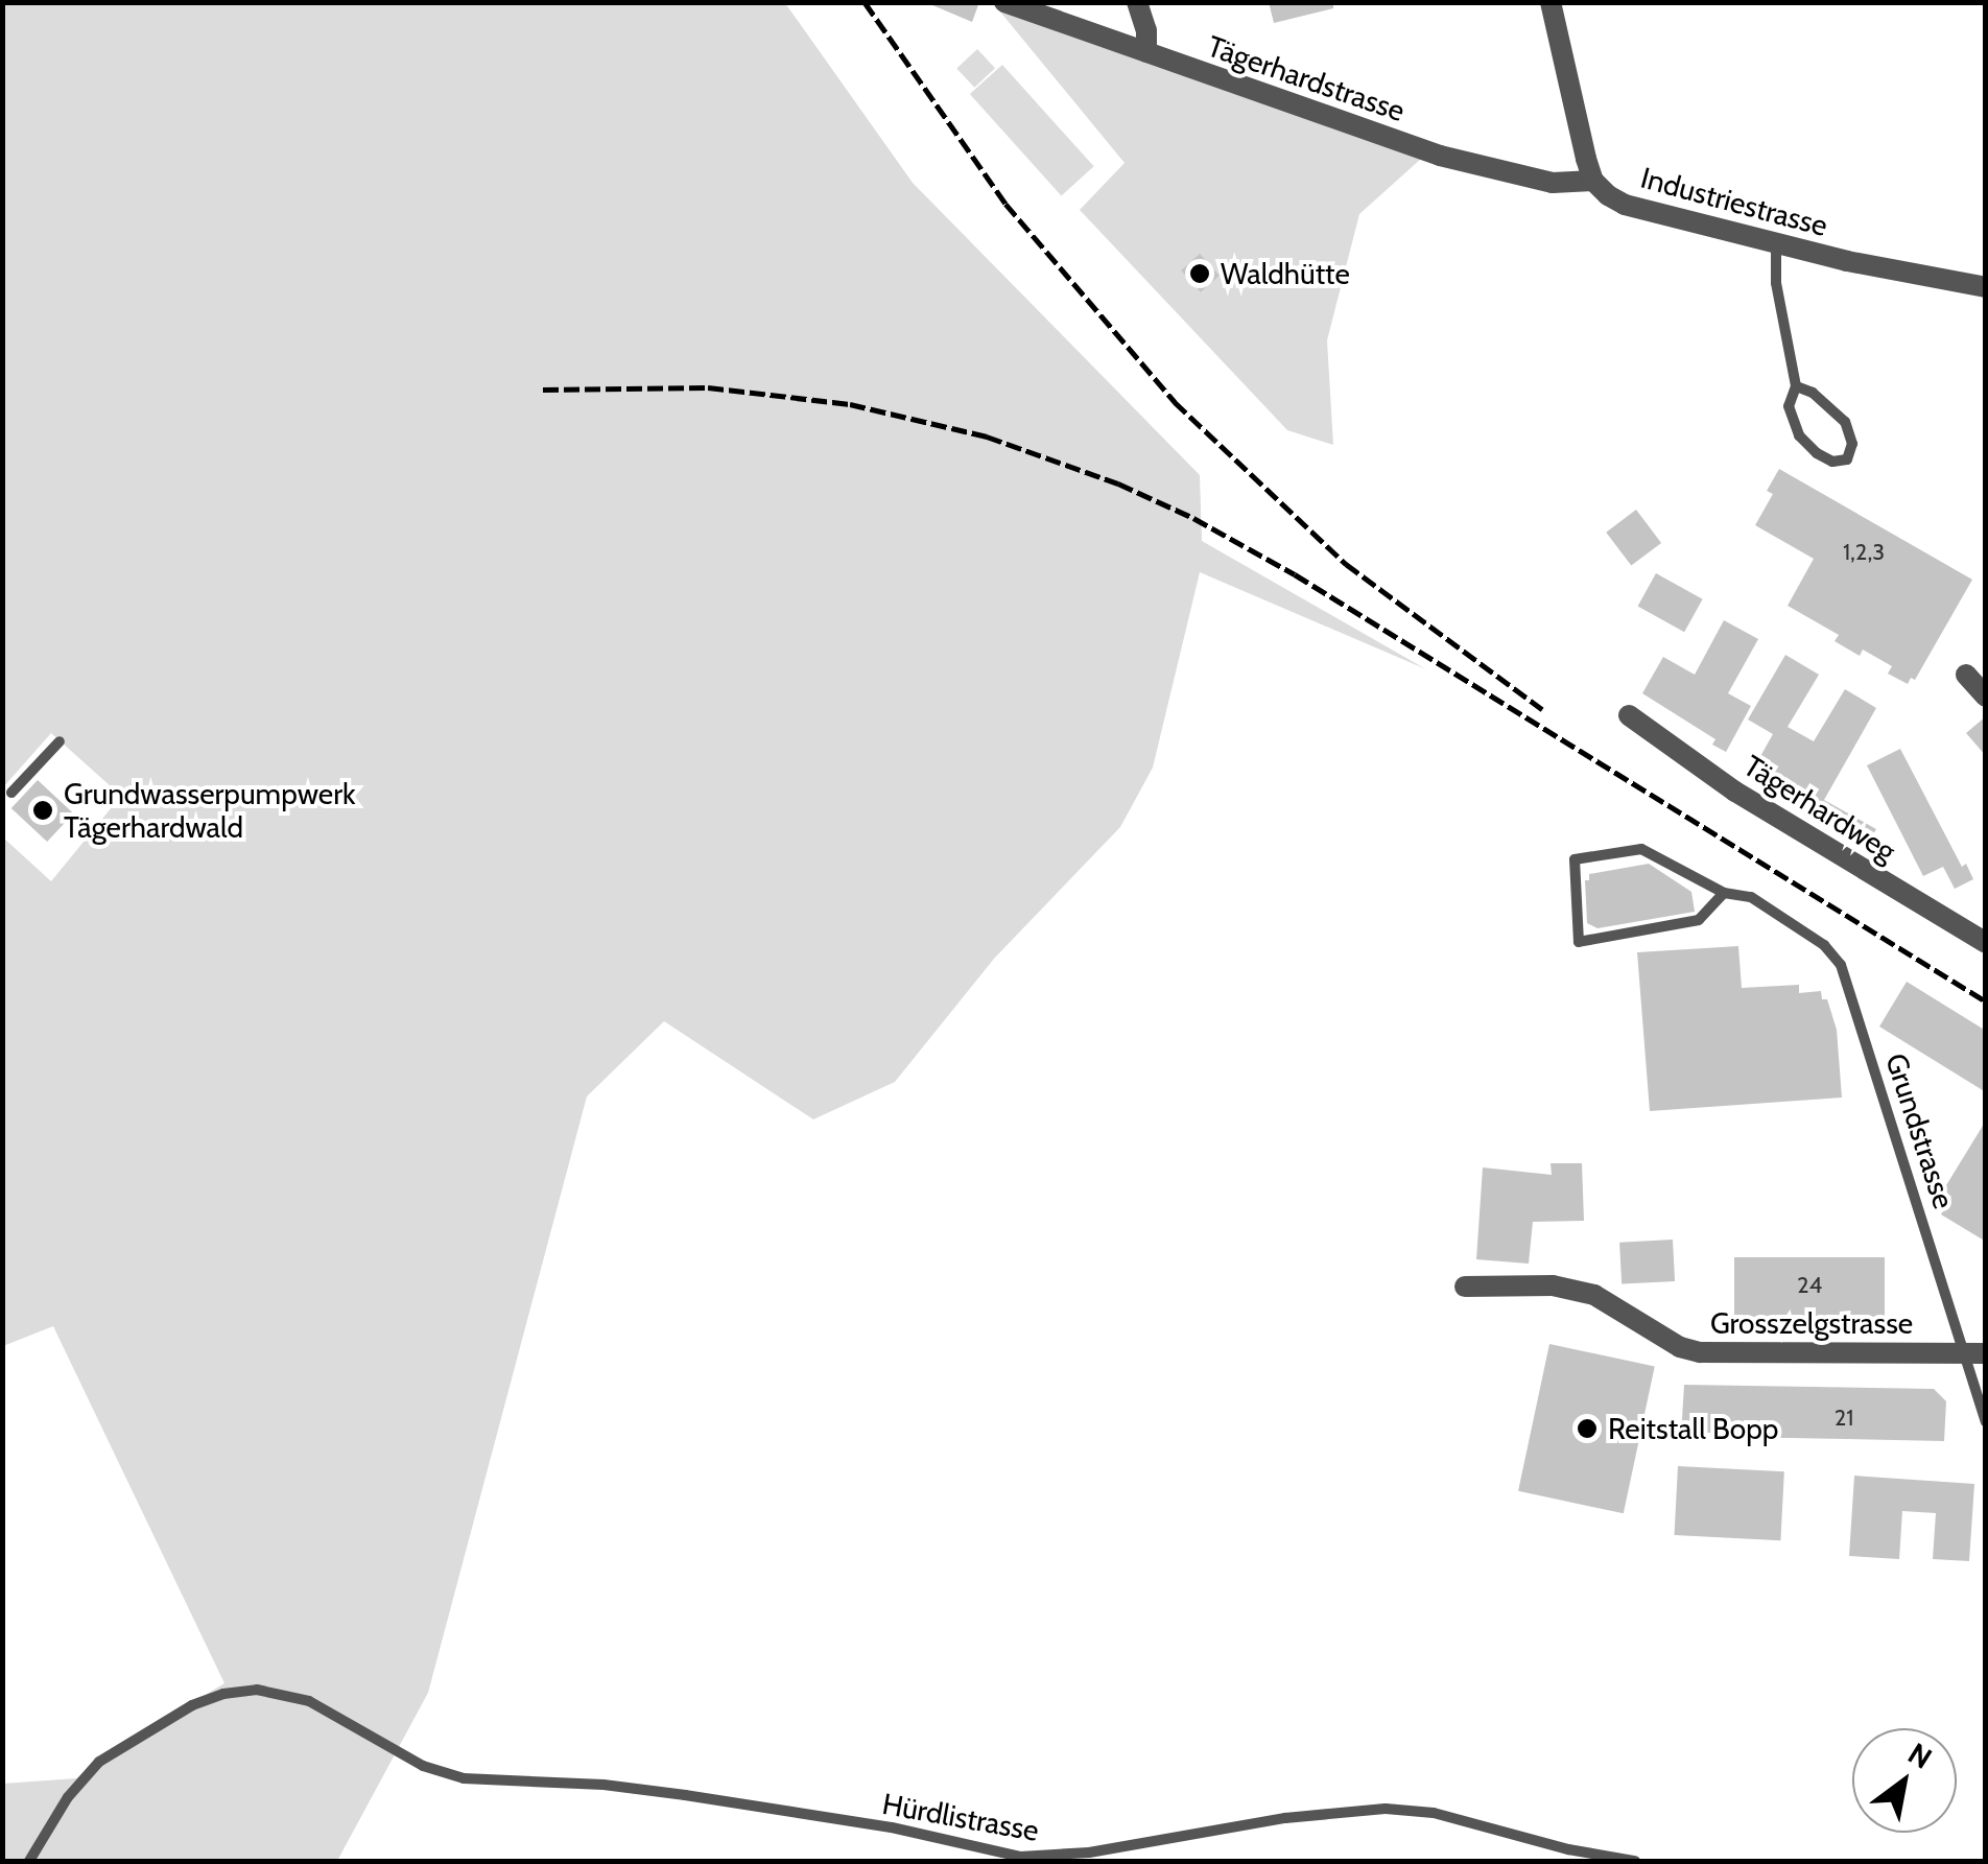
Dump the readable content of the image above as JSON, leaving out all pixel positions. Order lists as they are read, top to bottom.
{
  "streets": {
    "street": [
      "Tägerhardstrasse",
      "Industriestrasse",
      "Tägerhardweg",
      "Grosszelgstrasse"
    ],
    "lane": ["Grundstrasse", "Hürdlistrasse"]
  },
  "crossings": [
    ["Tägerhardstrasse", "Industriestrasse"],
    ["Grundstrasse", "Grosszelgstrasse"]
  ],
  "places": ["Waldhütte", "Grundwasserpumpwerk Tägerhardwald", "Reitstall Bopp"],
  "house_numbers": ["1,2,3", "24", "21"],
  "north": "top right"
}
